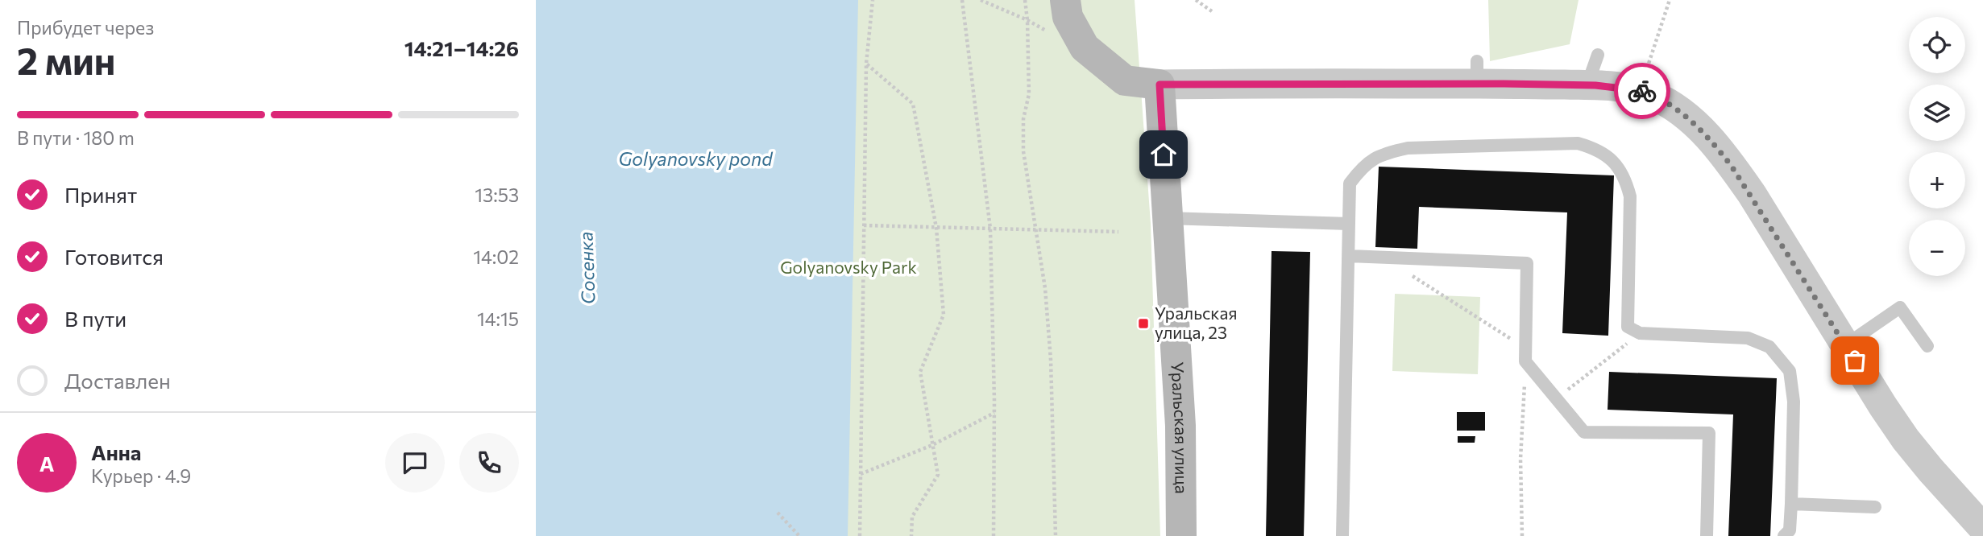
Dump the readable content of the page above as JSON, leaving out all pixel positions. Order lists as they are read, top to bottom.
{
  "streets": {
    "main road": ["Уральская улица"]
  },
  "water": ["Golyanovsky pond", "Сосенка"],
  "parks": ["Golyanovsky Park"],
  "places": {
    "transit": ["Уральская улица, 23"]
  },
  "page": {
    "heading": ["2 мин", "Прибудет через", "14:21–14:26"],
    "panel": ["Анна", "Курьер · 4.9"],
    "map_buttons": ["+", "−"],
    "bar": "В пути · 180 m",
    "list": [
      ["Принят", "13:53"],
      ["Готовится", "14:02"],
      ["В пути", "14:15"],
      "Доставлен"
    ],
    "round": "А"
  }
}
